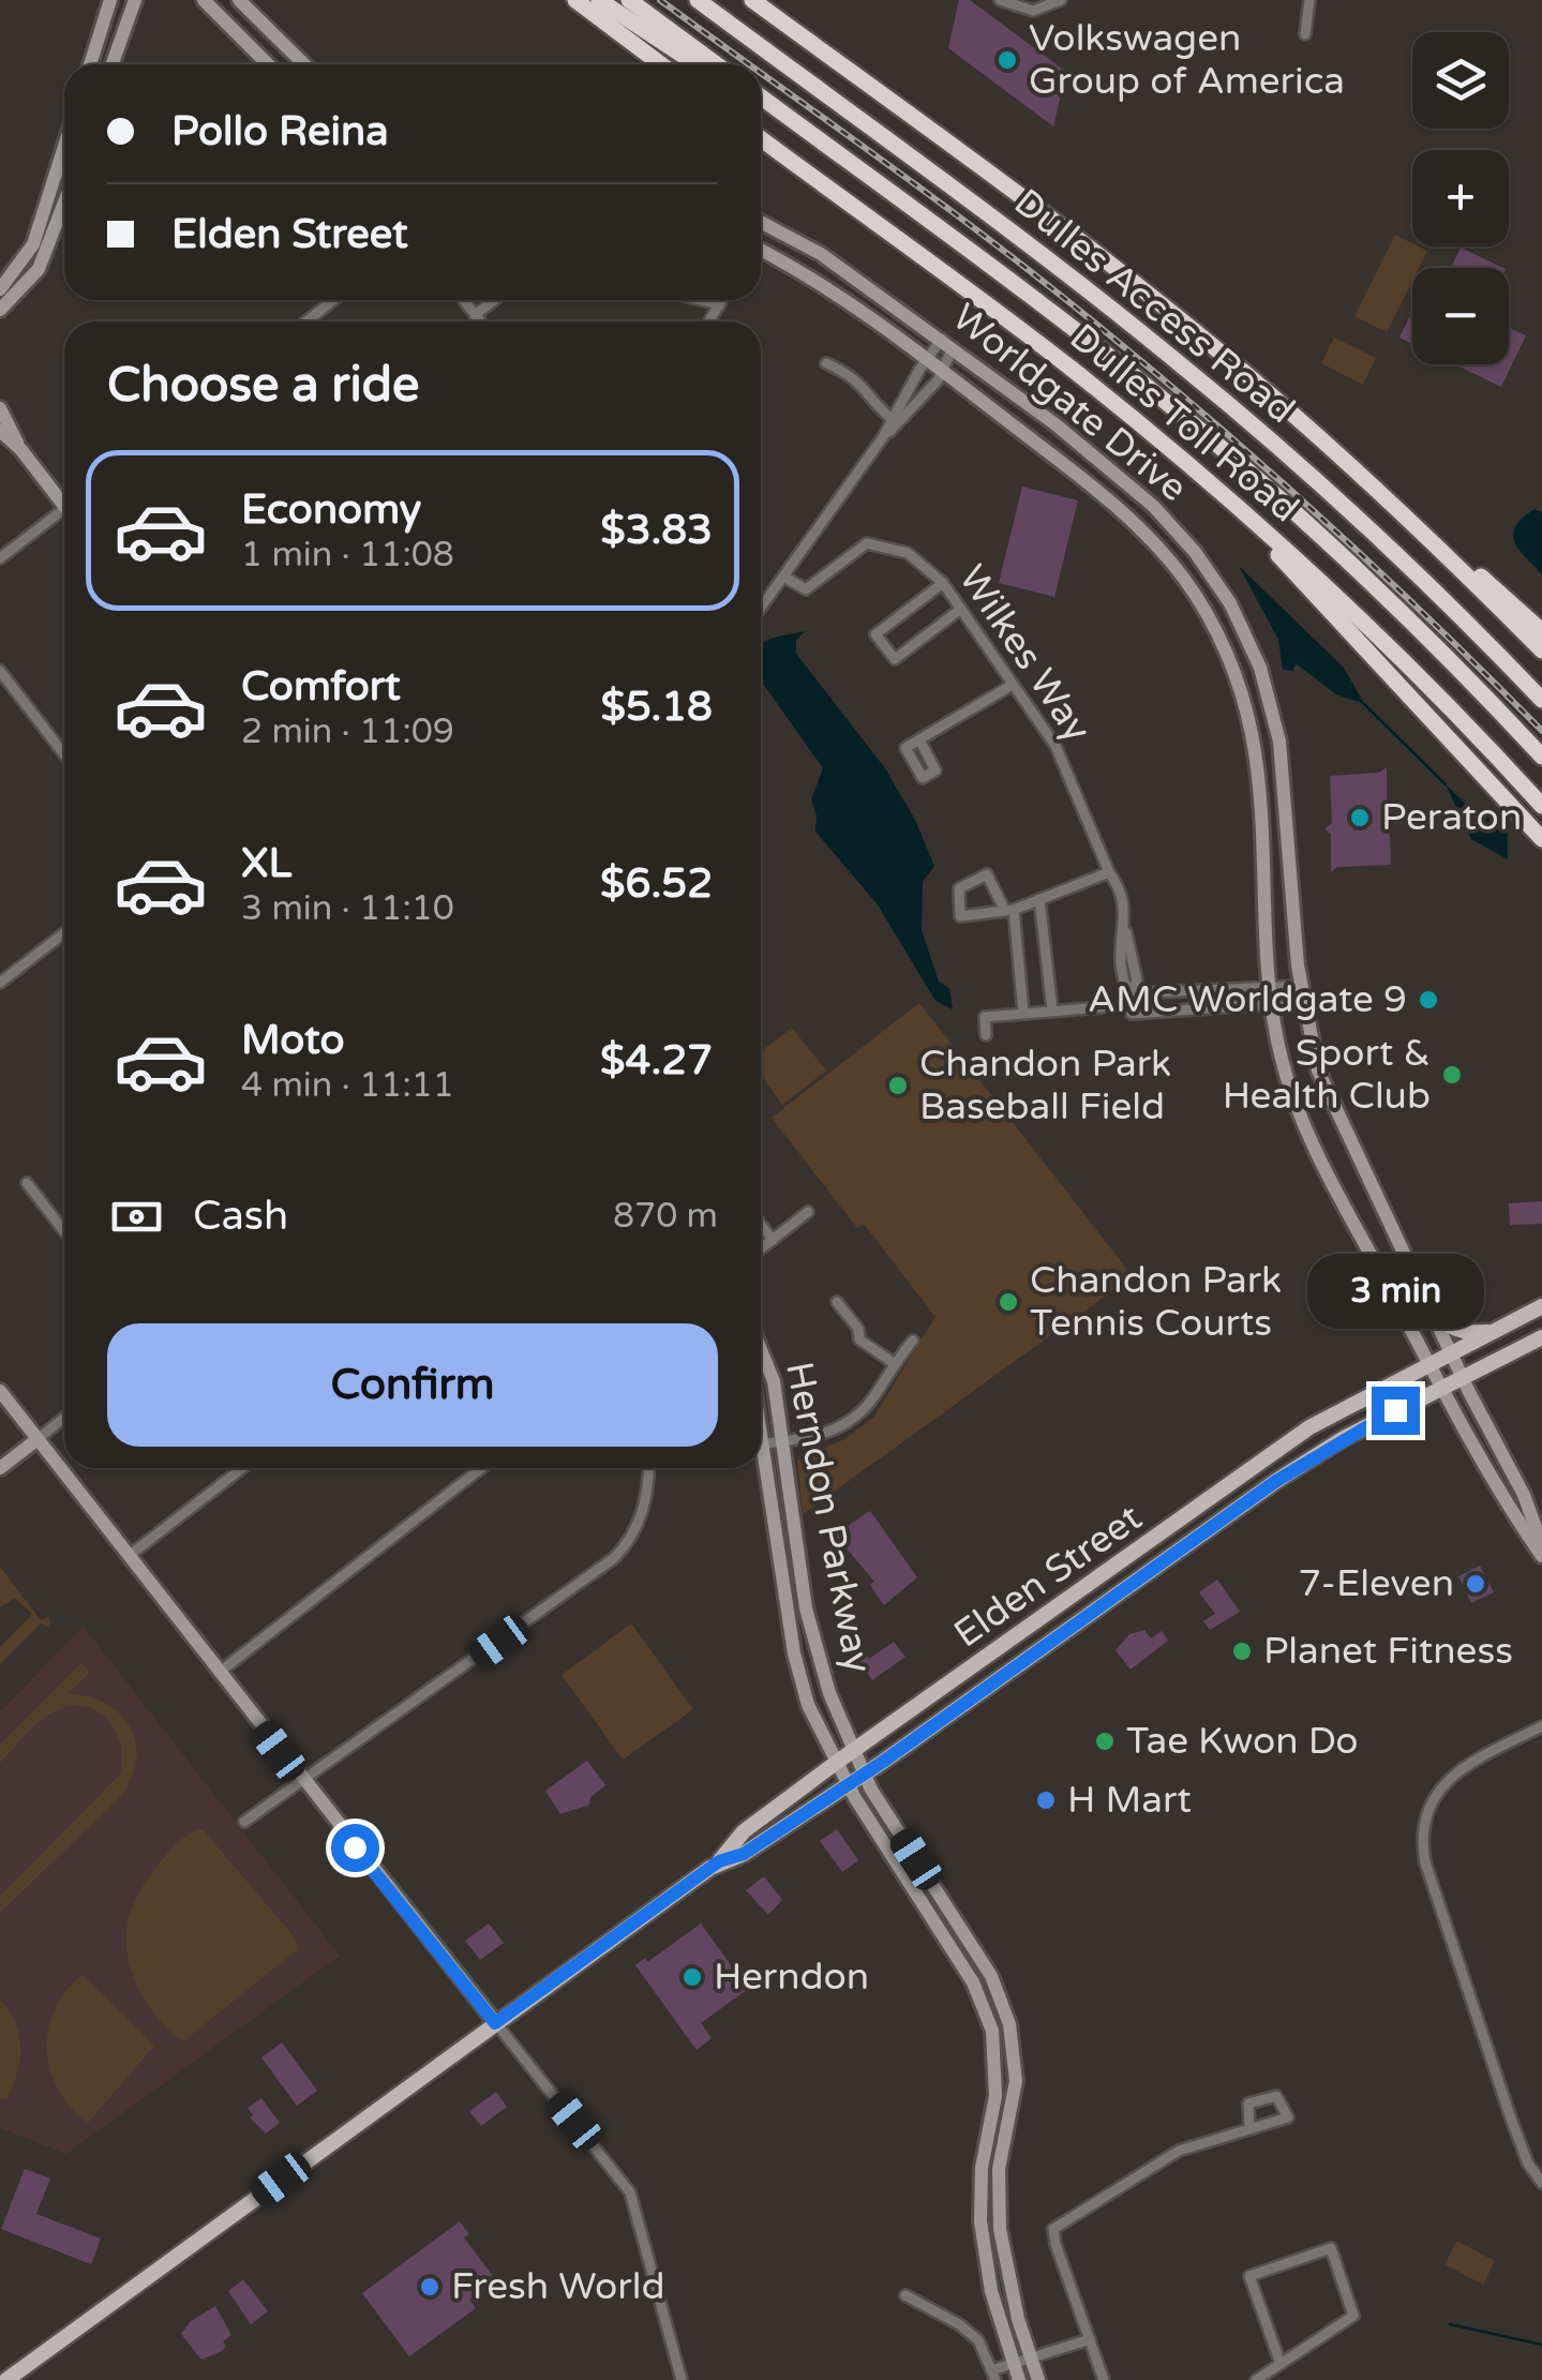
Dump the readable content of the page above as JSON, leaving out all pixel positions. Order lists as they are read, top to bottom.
{
  "streets": {
    "highway": ["Dulles Access Road", "Dulles Toll Road"],
    "main road": ["Elden Street"],
    "street": ["Worldgate Drive", "Wilkes Way", "Herndon Parkway"]
  },
  "crossings": [
    ["Worldgate Drive", "Wilkes Way"],
    ["Worldgate Drive", "Elden Street"],
    ["Herndon Parkway", "Elden Street"]
  ],
  "places": [
    "Volkswagen Group of America",
    "Peraton",
    "AMC Worldgate 9",
    "Sport & Health Club",
    "Chandon Park Baseball Field",
    "Chandon Park Tennis Courts",
    "7-Eleven",
    "Planet Fitness",
    "Tae Kwon Do",
    "H Mart",
    "Herndon",
    "Fresh World"
  ],
  "page": {
    "map_buttons": ["+", "−"],
    "banner": ["Pollo Reina", "Elden Street"],
    "heading": "Choose a ride",
    "list": [
      {
        "name": "Economy",
        "note": "1 min · 11:08",
        "value": "$3.83"
      },
      {
        "name": "Comfort",
        "note": "2 min · 11:09",
        "value": "$5.18"
      },
      {
        "name": "XL",
        "note": "3 min · 11:10",
        "value": "$6.52"
      },
      {
        "name": "Moto",
        "note": "4 min · 11:11",
        "value": "$4.27"
      }
    ],
    "pay": ["Cash", "870 m"],
    "bubble": "3 min",
    "buttons": "Confirm"
  }
}
